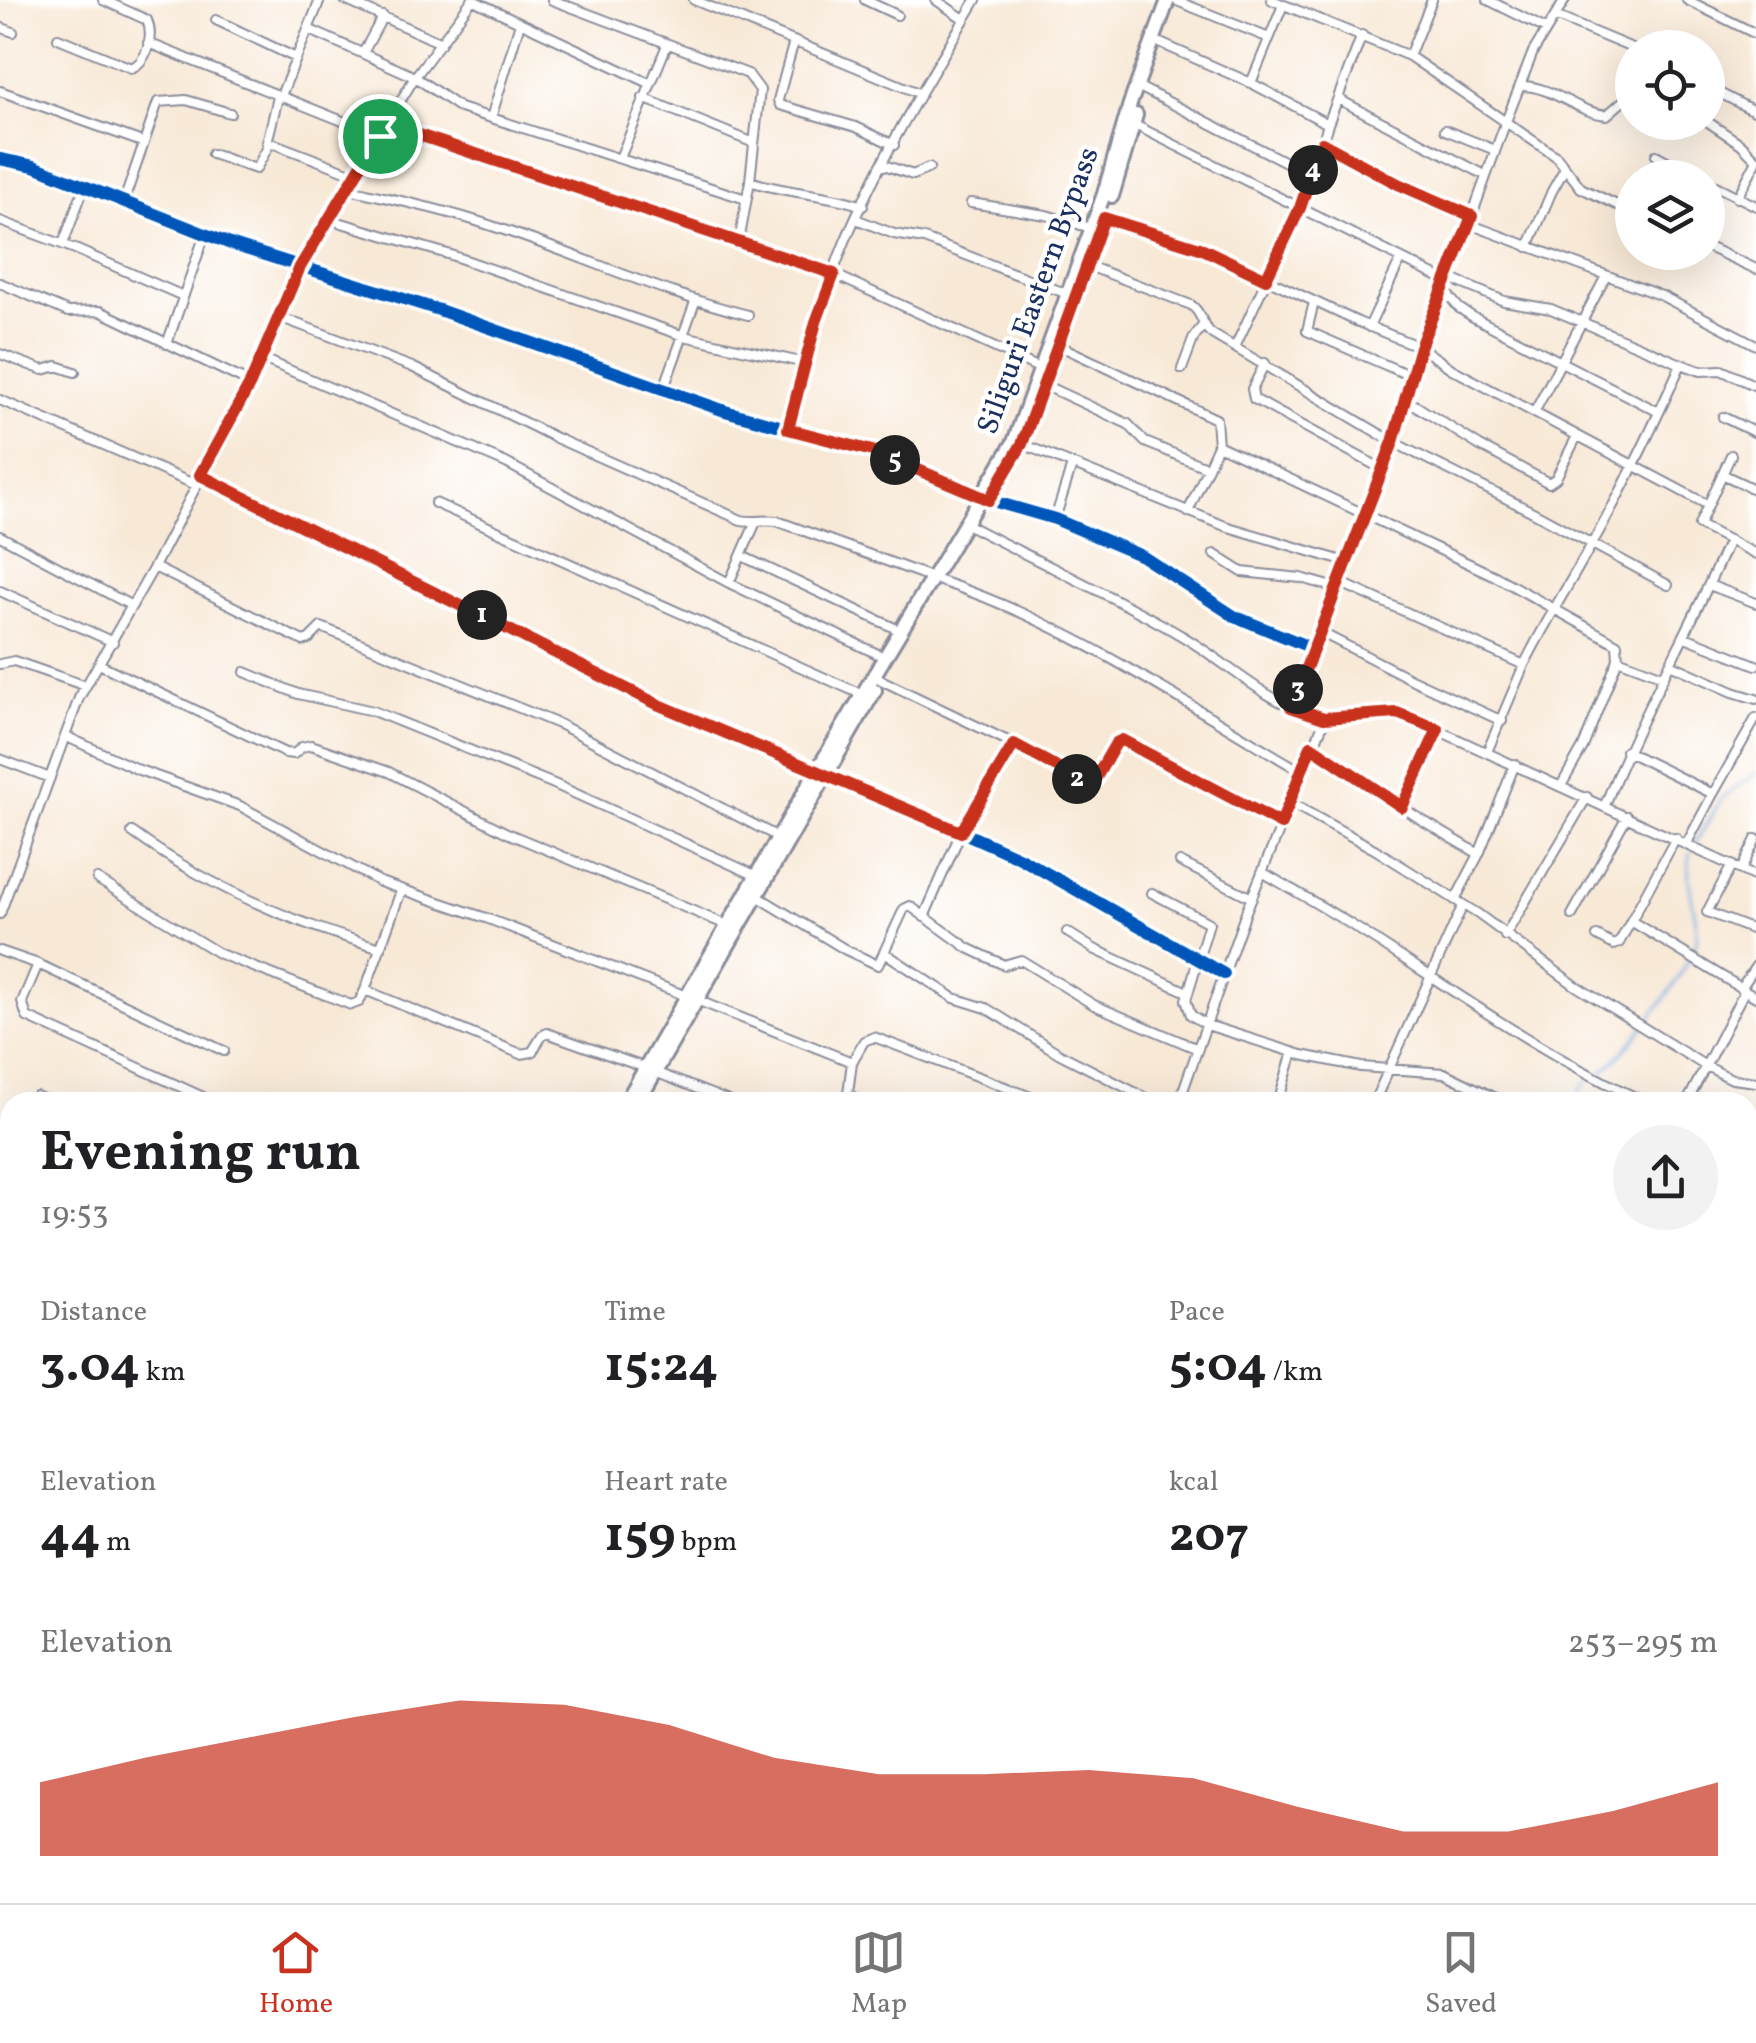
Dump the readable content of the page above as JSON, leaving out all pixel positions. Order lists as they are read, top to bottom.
{
  "streets": {
    "main road": ["Siliguri Eastern Bypass"]
  },
  "page": {
    "pins": [
      "4",
      "5",
      "1",
      "3",
      "2"
    ],
    "heading": ["Evening run", "19:53"],
    "stats": [
      ["Distance", "3.04 km"],
      ["Time", "15:24"],
      ["Pace", "5:04 /km"],
      ["Elevation", "44 m"],
      ["Heart rate", "159 bpm"],
      ["kcal", "207"]
    ],
    "chart": ["Elevation", "253–295 m"],
    "tabs": ["Home", "Map", "Saved"]
  }
}
